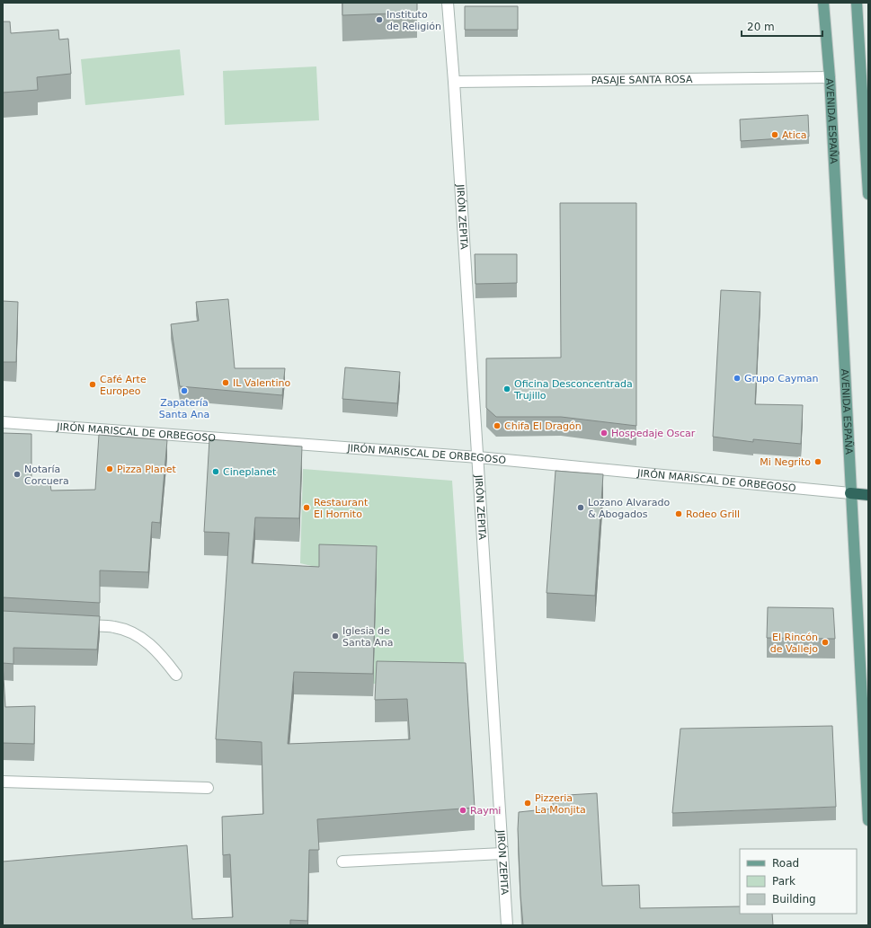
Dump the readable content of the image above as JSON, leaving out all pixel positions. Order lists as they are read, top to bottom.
{
  "streets": {
    "main road": ["AVENIDA ESPAÑA"],
    "street": ["PASAJE SANTA ROSA", "JIRÓN ZEPITA", "JIRÓN MARISCAL DE ORBEGOSO"]
  },
  "crossings": [
    ["PASAJE SANTA ROSA", "AVENIDA ESPAÑA"],
    ["PASAJE SANTA ROSA", "JIRÓN ZEPITA"],
    ["AVENIDA ESPAÑA", "JIRÓN MARISCAL DE ORBEGOSO"],
    ["JIRÓN ZEPITA", "JIRÓN MARISCAL DE ORBEGOSO"]
  ],
  "places": [
    "Instituto de Religión",
    "Atica",
    "Grupo Cayman",
    "IL Valentino",
    "Café Arte Europeo",
    "Oficina Desconcentrada Trujillo",
    "Zapatería Santa Ana",
    "Chifa El Dragón",
    "Hospedaje Oscar",
    "Mi Negrito",
    "Pizza Planet",
    "Cineplanet",
    "Notaría Corcuera",
    "Restaurant El Hornito",
    "Lozano Alvarado & Abogados",
    "Rodeo Grill",
    "Iglesia de Santa Ana",
    "El Rincón de Vallejo",
    "Pizzeria La Monjita",
    "Raymi"
  ],
  "legend": ["Road", "Park", "Building"],
  "scale_bar": "20 m"
}
